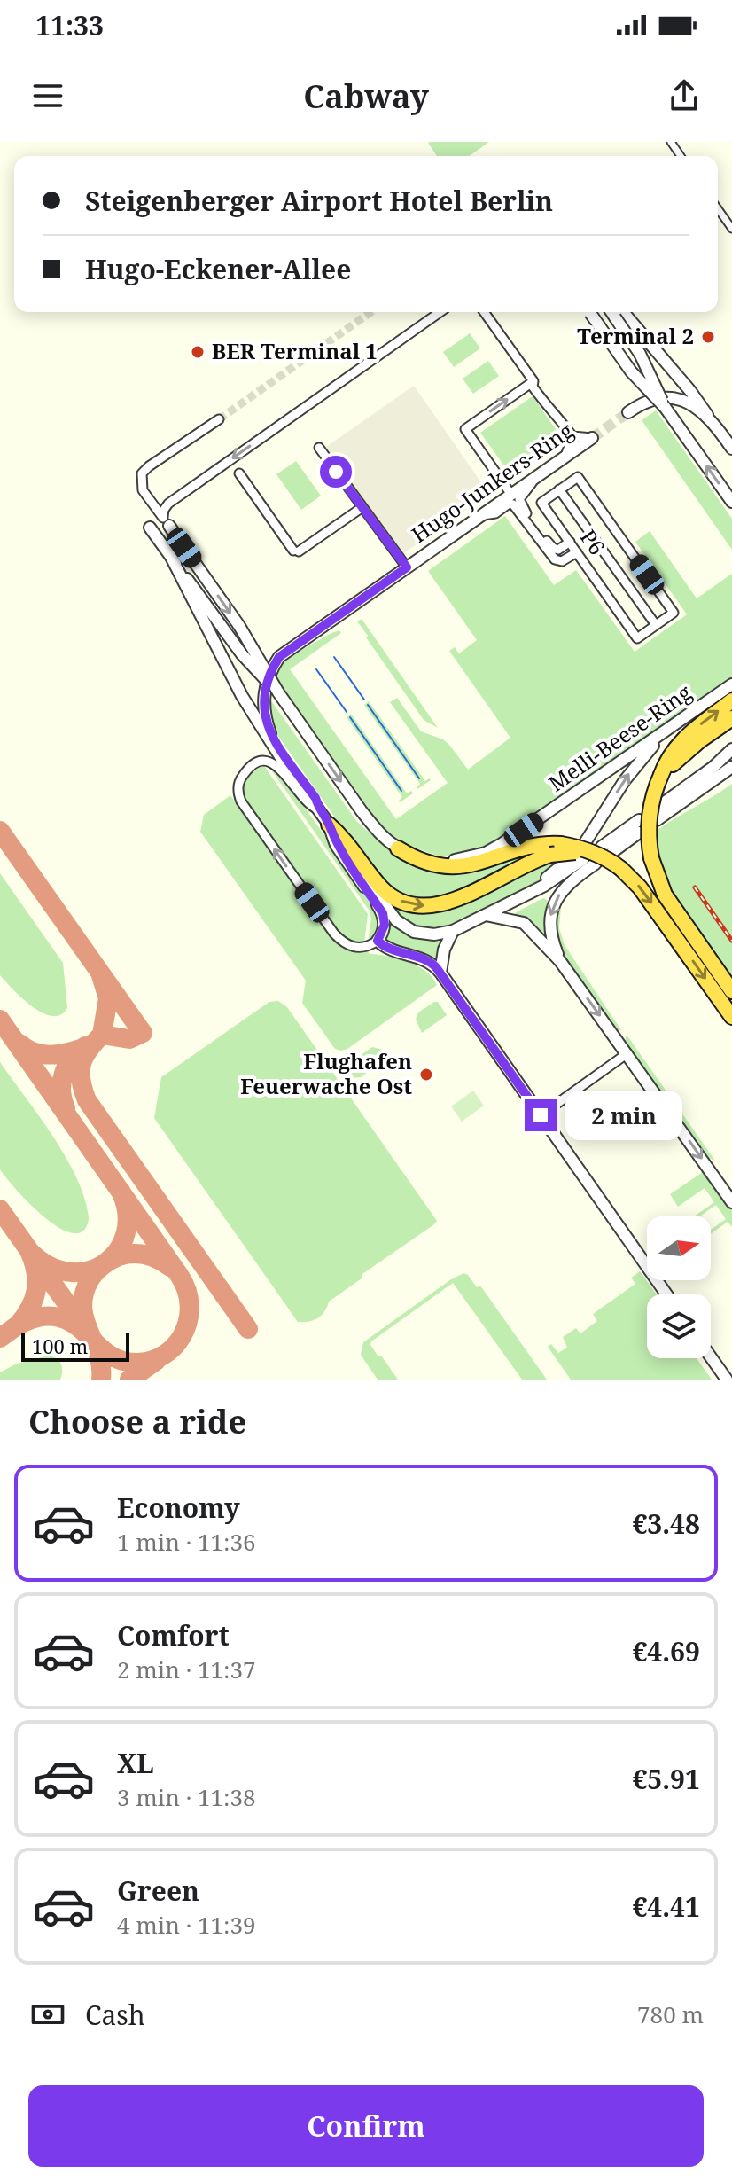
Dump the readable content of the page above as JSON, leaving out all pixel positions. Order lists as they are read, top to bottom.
{
  "streets": {
    "street": ["Hugo-Junkers-Ring", "P6", "Melli-Beese-Ring"]
  },
  "crossings": [
    ["Hugo-Junkers-Ring", "Melli-Beese-Ring"]
  ],
  "places": ["Terminal 2", "BER Terminal 1", "Flughafen Feuerwache Ost"],
  "scale_bar": "100 m",
  "north": "right",
  "page": {
    "status": "11:33",
    "header": "Cabway",
    "banner": ["Steigenberger Airport Hotel Berlin", "Hugo-Eckener-Allee"],
    "bubble": "2 min",
    "scale": "100 m",
    "heading": "Choose a ride",
    "list": [
      {
        "name": "Economy",
        "note": "1 min · 11:36",
        "value": "€3.48"
      },
      {
        "name": "Comfort",
        "note": "2 min · 11:37",
        "value": "€4.69"
      },
      {
        "name": "XL",
        "note": "3 min · 11:38",
        "value": "€5.91"
      },
      {
        "name": "Green",
        "note": "4 min · 11:39",
        "value": "€4.41"
      }
    ],
    "pay": ["Cash", "780 m"],
    "buttons": "Confirm"
  }
}
